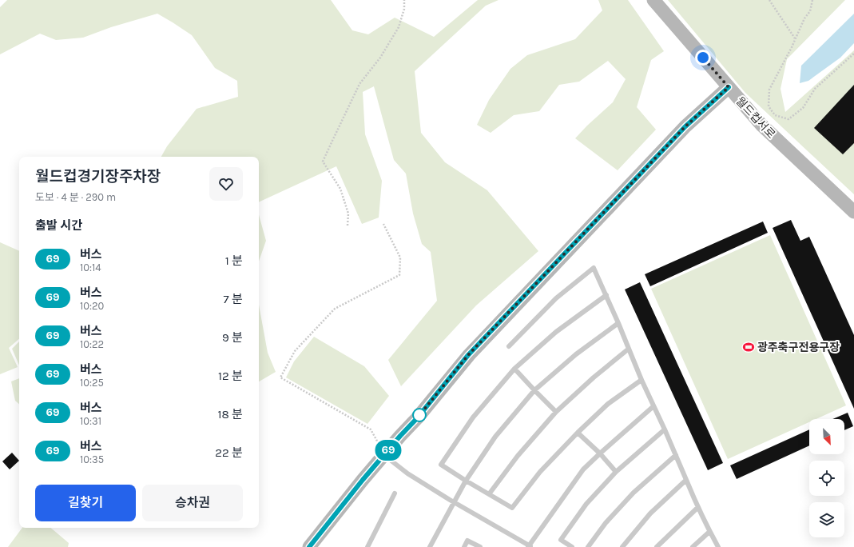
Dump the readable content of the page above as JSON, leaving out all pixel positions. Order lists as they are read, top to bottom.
{
  "streets": {
    "street": ["월드컵서로"]
  },
  "places": {
    "sports": ["광주축구전용구장"]
  },
  "lines": ["bus line 69"],
  "north": "bottom right",
  "page": {
    "on_map": "69",
    "heading": [
      ["월드컵경기장주차장", "도보 · 4 분 · 290 m"],
      "출발 시간"
    ],
    "list": [
      {
        "mark": "69",
        "name": "버스",
        "note": "10:14",
        "value": "1 분"
      },
      {
        "mark": "69",
        "name": "버스",
        "note": "10:20",
        "value": "7 분"
      },
      {
        "mark": "69",
        "name": "버스",
        "note": "10:22",
        "value": "9 분"
      },
      {
        "mark": "69",
        "name": "버스",
        "note": "10:25",
        "value": "12 분"
      },
      {
        "mark": "69",
        "name": "버스",
        "note": "10:31",
        "value": "18 분"
      },
      {
        "mark": "69",
        "name": "버스",
        "note": "10:35",
        "value": "22 분"
      }
    ],
    "buttons": ["길찾기", "승차권"]
  }
}
